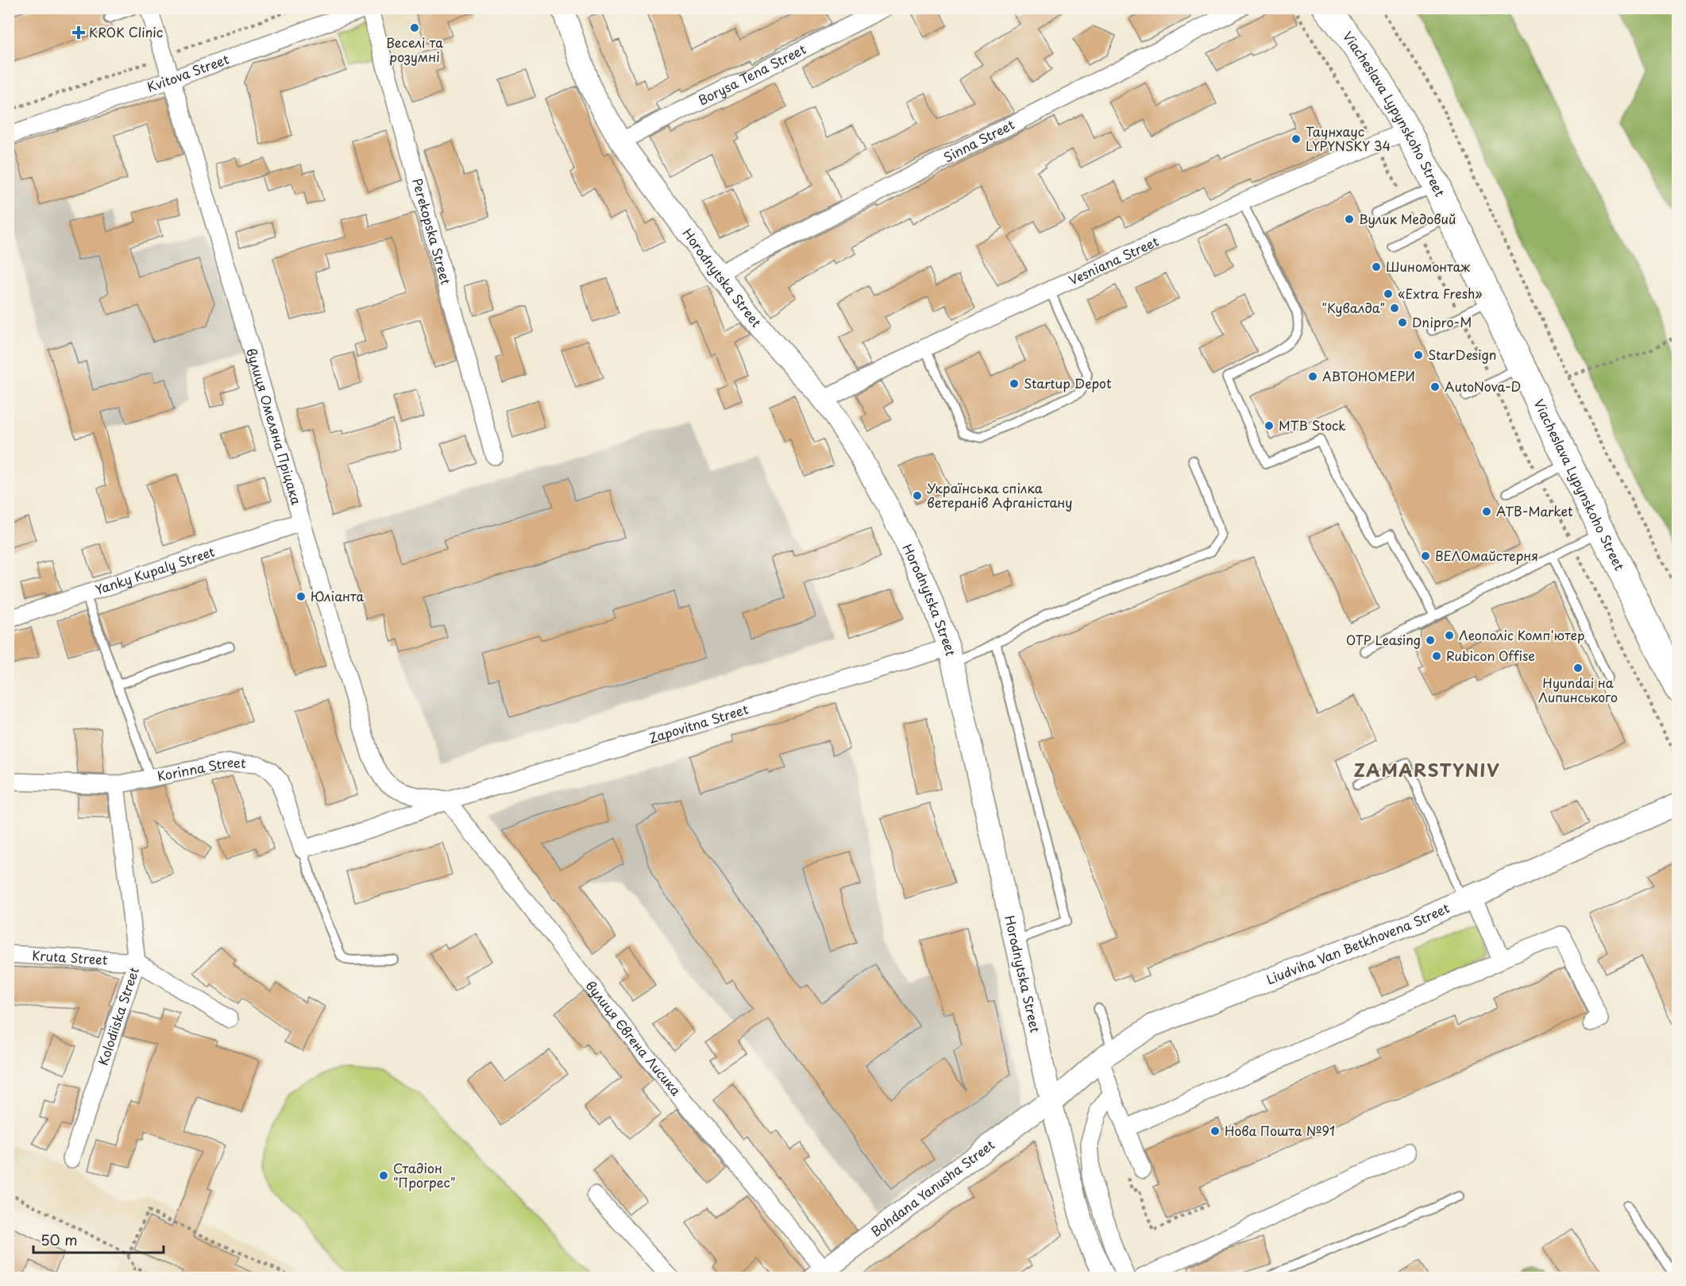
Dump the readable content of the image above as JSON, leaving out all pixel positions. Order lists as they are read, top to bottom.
{
  "streets": {
    "main road": ["Viacheslava Lypynskoho Street"],
    "street": [
      "Kvitova Street",
      "Borysa Tena Street",
      "Sinna Street",
      "Perekopska Street",
      "Vesniana Street",
      "Horodnytska Street",
      "вулиця Омеляна Пріцака",
      "Yanky Kupaly Street",
      "Zapovitna Street",
      "Korinna Street",
      "Liudviha Van Betkhovena Street",
      "Kruta Street",
      "Kolodiiska Street",
      "вулиця Євгена Лисика",
      "Bohdana Yanusha Street"
    ]
  },
  "crossings": [
    ["Kvitova Street", "Perekopska Street"],
    ["Kvitova Street", "вулиця Омеляна Пріцака"],
    ["Borysa Tena Street", "Horodnytska Street"],
    ["Viacheslava Lypynskoho Street", "Vesniana Street"],
    ["Sinna Street", "Horodnytska Street"],
    ["Vesniana Street", "Horodnytska Street"],
    ["Horodnytska Street", "Zapovitna Street"],
    ["Horodnytska Street", "Liudviha Van Betkhovena Street"],
    ["Horodnytska Street", "Bohdana Yanusha Street"],
    ["вулиця Омеляна Пріцака", "Yanky Kupaly Street"],
    ["вулиця Омеляна Пріцака", "Zapovitna Street"],
    ["вулиця Омеляна Пріцака", "вулиця Євгена Лисика"],
    ["Zapovitna Street", "вулиця Євгена Лисика"],
    ["Korinna Street", "Kolodiiska Street"],
    ["Liudviha Van Betkhovena Street", "Bohdana Yanusha Street"],
    ["Kruta Street", "Kolodiiska Street"],
    ["вулиця Євгена Лисика", "Bohdana Yanusha Street"]
  ],
  "districts": ["ZAMARSTYNIV"],
  "places": {
    "other": [
      "Веселі та розумні",
      "Таунхаус LYPYNSKY 34",
      "Вулик Медовий",
      "Шиномонтаж",
      "«Extra Fresh»",
      "\"Кувалда\"",
      "Dnipro-M",
      "StarDesign",
      "АВТОНОМЕРИ",
      "Startup Depot",
      "AutoNova-D",
      "MTB Stock",
      "Українська спілка ветеранів Афганістану",
      "ATB-Market",
      "ВЕЛОмайстерня",
      "Юліанта",
      "Леополіс Комп'ютер",
      "OTP Leasing",
      "Rubicon Offise",
      "Hyundai на Липинського",
      "Нова Пошта №91",
      "Стадіон \"Прогрес\""
    ],
    "health": ["KROK Clinic"]
  },
  "scale_bar": "50 m"
}
